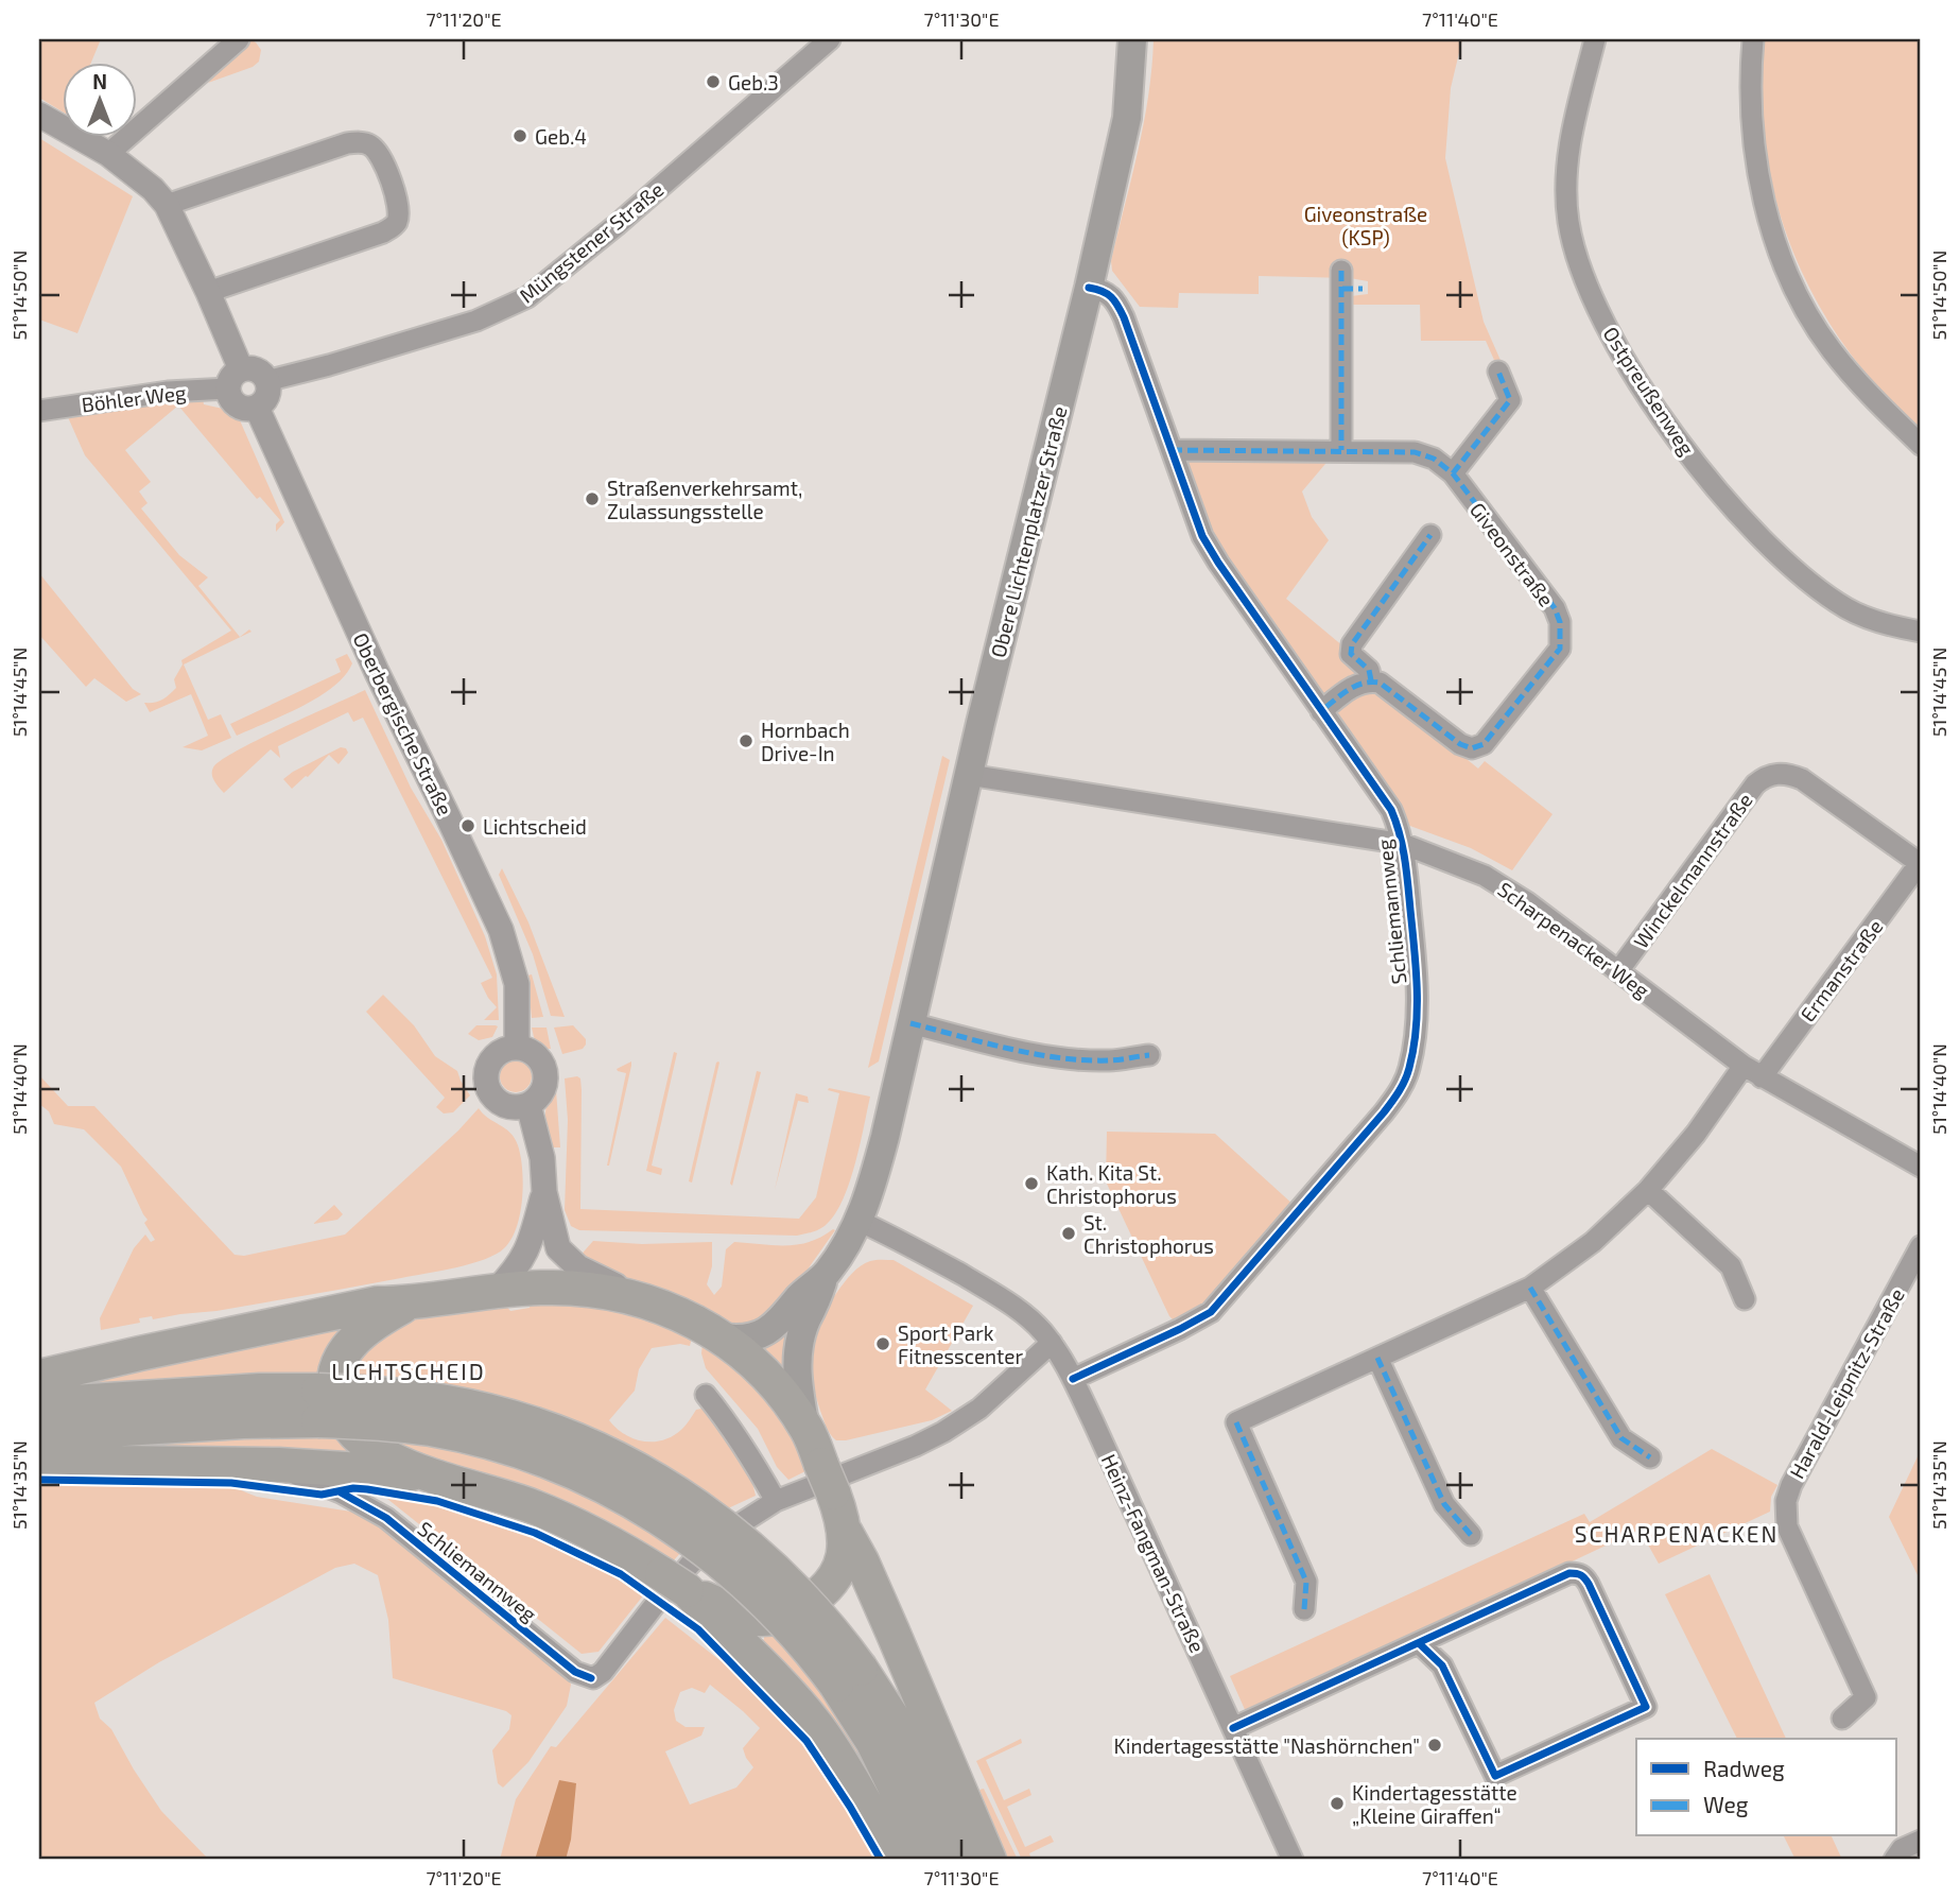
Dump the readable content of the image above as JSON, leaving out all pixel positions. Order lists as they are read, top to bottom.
{
  "streets": {
    "main road": ["Obere Lichtenplatzer Straße"],
    "street": [
      "Müngstener Straße",
      "Ostpreußenweg",
      "Böhler Weg",
      "Giveonstraße",
      "Oberbergische Straße",
      "Winckelmannstraße",
      "Schliemannweg",
      "Scharpenacker Weg",
      "Ermanstraße",
      "Harald-Leipnitz-Straße",
      "Heinz-Fangman-Straße"
    ]
  },
  "crossings": [
    ["Müngstener Straße", "Böhler Weg"],
    ["Müngstener Straße", "Oberbergische Straße"],
    ["Böhler Weg", "Oberbergische Straße"],
    ["Obere Lichtenplatzer Straße", "Schliemannweg"],
    ["Obere Lichtenplatzer Straße", "Scharpenacker Weg"],
    ["Giveonstraße", "Schliemannweg"],
    ["Winckelmannstraße", "Scharpenacker Weg"],
    ["Winckelmannstraße", "Ermanstraße"],
    ["Schliemannweg", "Scharpenacker Weg"],
    ["Schliemannweg", "Heinz-Fangman-Straße"],
    ["Scharpenacker Weg", "Ermanstraße"]
  ],
  "districts": ["LICHTSCHEID", "SCHARPENACKEN"],
  "parks": ["Giveonstraße (KSP)"],
  "places": [
    "Geb.3",
    "Geb.4",
    "Straßenverkehrsamt, Zulassungsstelle",
    "Hornbach Drive-In",
    "Lichtscheid",
    "Kath. Kita St. Christophorus",
    "St. Christophorus",
    "Sport Park Fitnesscenter",
    "Kindertagesstätte \"Nashörnchen\"",
    "Kindertagesstätte „Kleine Giraffen“"
  ],
  "legend": ["Radweg", "Weg"],
  "north": "top",
  "coordinates": [
    "7°11'20\"E",
    "7°11'30\"E",
    "7°11'40\"E",
    "51°14'50\"N",
    "51°14'45\"N",
    "51°14'40\"N",
    "51°14'35\"N"
  ]
}
